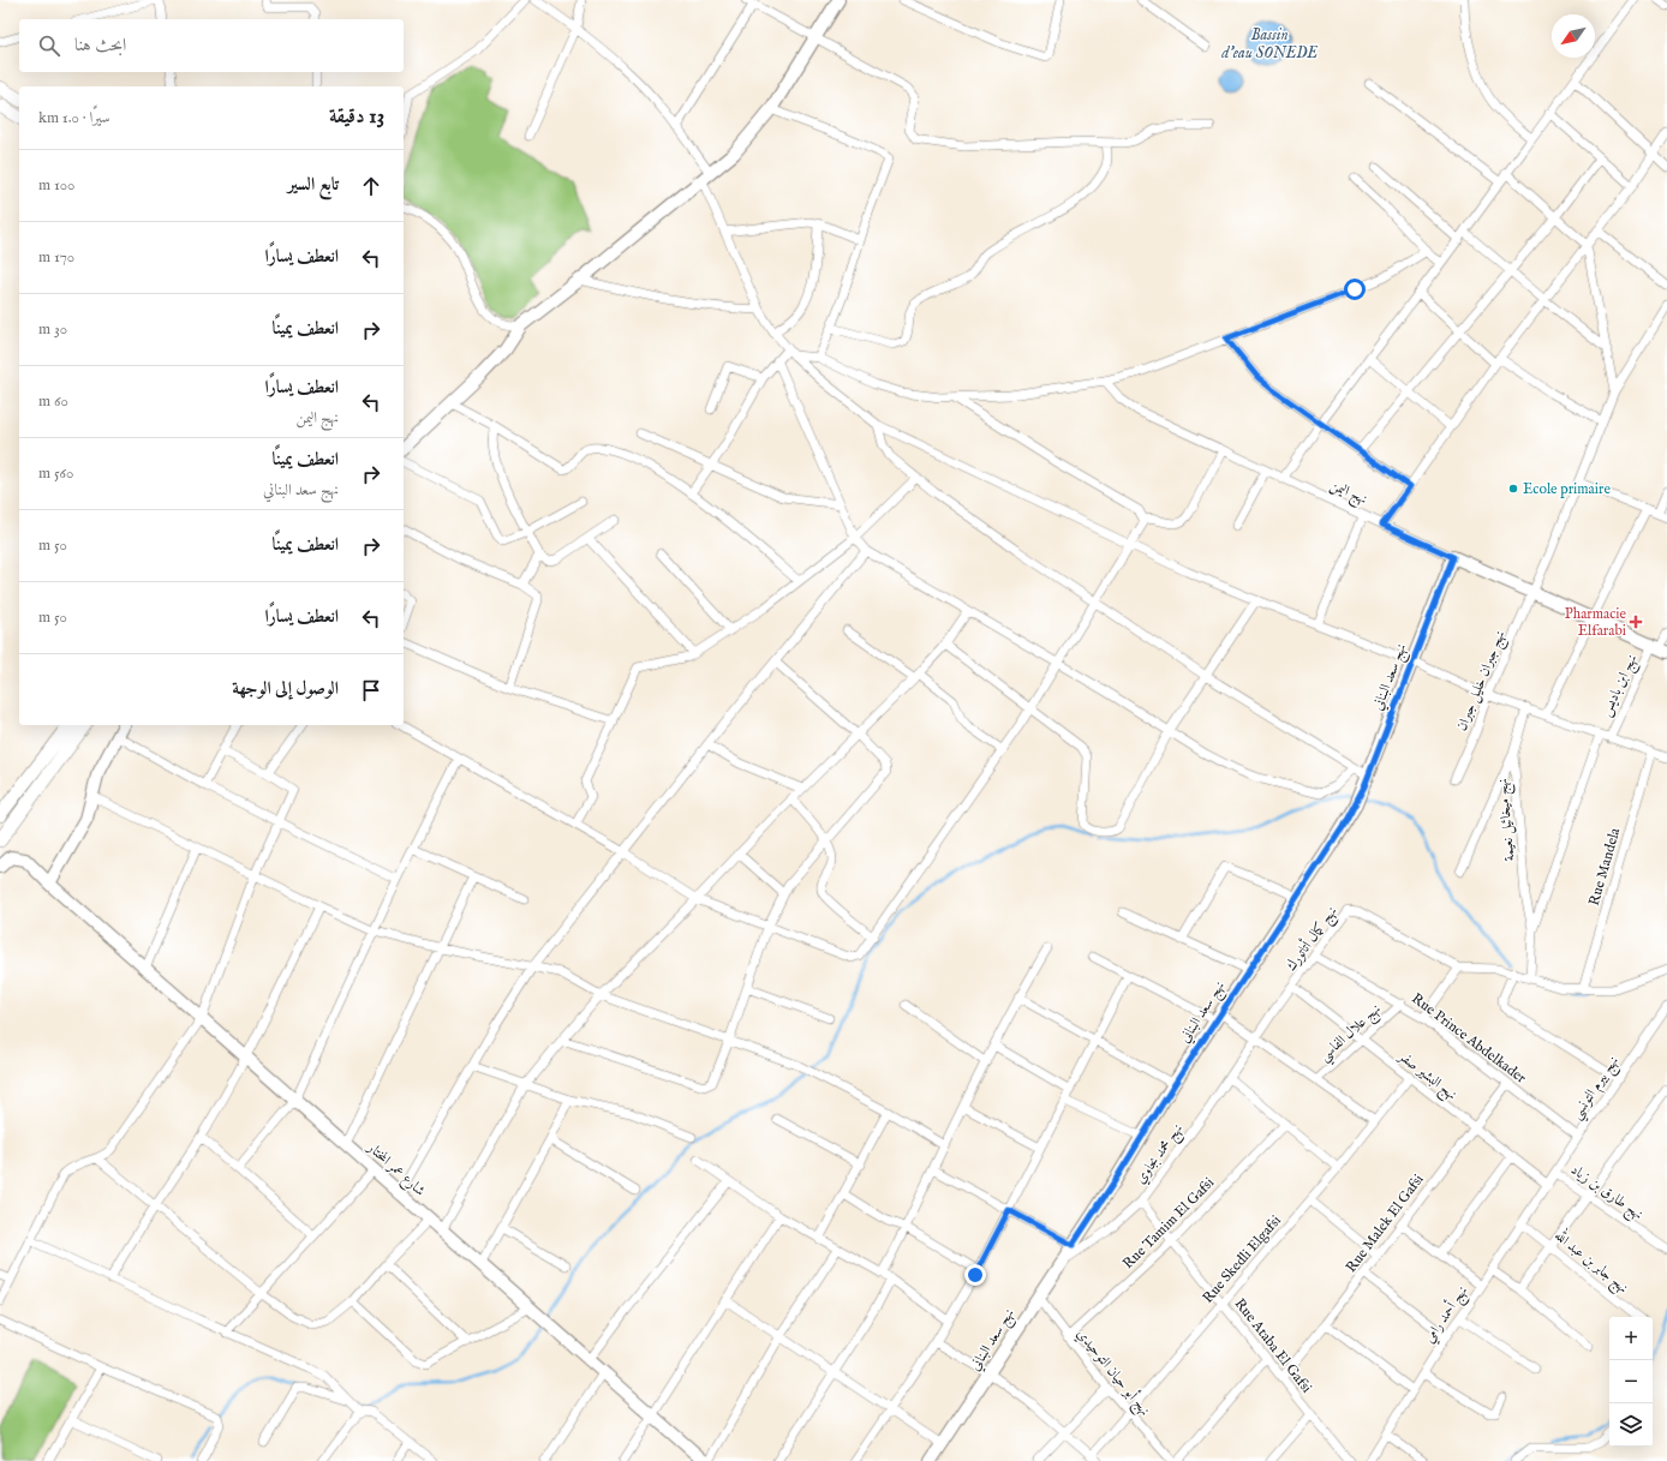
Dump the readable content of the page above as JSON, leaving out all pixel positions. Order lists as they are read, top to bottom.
{
  "streets": {
    "street": [
      "نهج اليمن",
      "نهج سعد البناني",
      "نهج جبران خليل جبران",
      "نهج ابن باديس",
      "نهج ميخائيل نعيمة",
      "Rue Mandela",
      "نهج كمال أتاتورك",
      "نهج علال الفاسي",
      "Rue Prince Abdelkader",
      "نهج البشير صفر",
      "نهج بيرم التونسي",
      "نهج محمد بجاوي",
      "شارع عمر المختار",
      "نهج طارق بن زياد",
      "Rue Tamim El Gafsi",
      "Rue Malek El Gafsi",
      "Rue Skedli Elgafsi",
      "نهج جابر بن عبد الله",
      "نهج أحمد رامي",
      "Rue Ataba El Gafsi",
      "نهج أبو حيان التوحيدي"
    ]
  },
  "crossings": [
    ["نهج اليمن", "نهج سعد البناني"],
    ["نهج اليمن", "نهج جبران خليل جبران"],
    ["نهج اليمن", "نهج ابن باديس"],
    ["نهج سعد البناني", "نهج محمد بجاوي"],
    ["نهج سعد البناني", "نهج أبو حيان التوحيدي"],
    ["نهج كمال أتاتورك", "Rue Prince Abdelkader"],
    ["نهج كمال أتاتورك", "نهج البشير صفر"],
    ["نهج كمال أتاتورك", "نهج محمد بجاوي"],
    ["نهج علال الفاسي", "Rue Prince Abdelkader"],
    ["نهج علال الفاسي", "نهج البشير صفر"],
    ["Rue Prince Abdelkader", "نهج بيرم التونسي"],
    ["Rue Prince Abdelkader", "Rue Malek El Gafsi"],
    ["نهج البشير صفر", "نهج بيرم التونسي"],
    ["نهج البشير صفر", "Rue Malek El Gafsi"],
    ["نهج البشير صفر", "Rue Skedli Elgafsi"],
    ["نهج البشير صفر", "نهج أحمد رامي"],
    ["نهج بيرم التونسي", "نهج طارق بن زياد"],
    ["نهج بيرم التونسي", "نهج أحمد رامي"],
    ["نهج محمد بجاوي", "Rue Ataba El Gafsi"],
    ["Rue Tamim El Gafsi", "Rue Ataba El Gafsi"],
    ["Rue Tamim El Gafsi", "نهج أبو حيان التوحيدي"],
    ["Rue Malek El Gafsi", "Rue Ataba El Gafsi"],
    ["Rue Skedli Elgafsi", "Rue Ataba El Gafsi"],
    ["Rue Skedli Elgafsi", "نهج أبو حيان التوحيدي"],
    ["نهج جابر بن عبد الله", "نهج أحمد رامي"]
  ],
  "water": ["Bassin d'eau SONEDE"],
  "places": {
    "other": ["Ecole primaire"],
    "health": ["Pharmacie Elfarabi"]
  },
  "north": "bottom left",
  "page": {
    "search": "ابحث هنا",
    "heading": ["13 دقيقة", "سيرًا · 1.0 km"],
    "list": [
      ["تابع السير", "100 m"],
      ["انعطف يسارًا", "170 m"],
      ["انعطف يمينًا", "30 m"],
      ["انعطف يسارًا", "نهج اليمن", "60 m"],
      ["انعطف يمينًا", "نهج سعد البناني", "560 m"],
      ["انعطف يمينًا", "50 m"],
      ["انعطف يسارًا", "50 m"],
      "الوصول إلى الوجهة"
    ],
    "map_buttons": ["+", "−"]
  }
}
